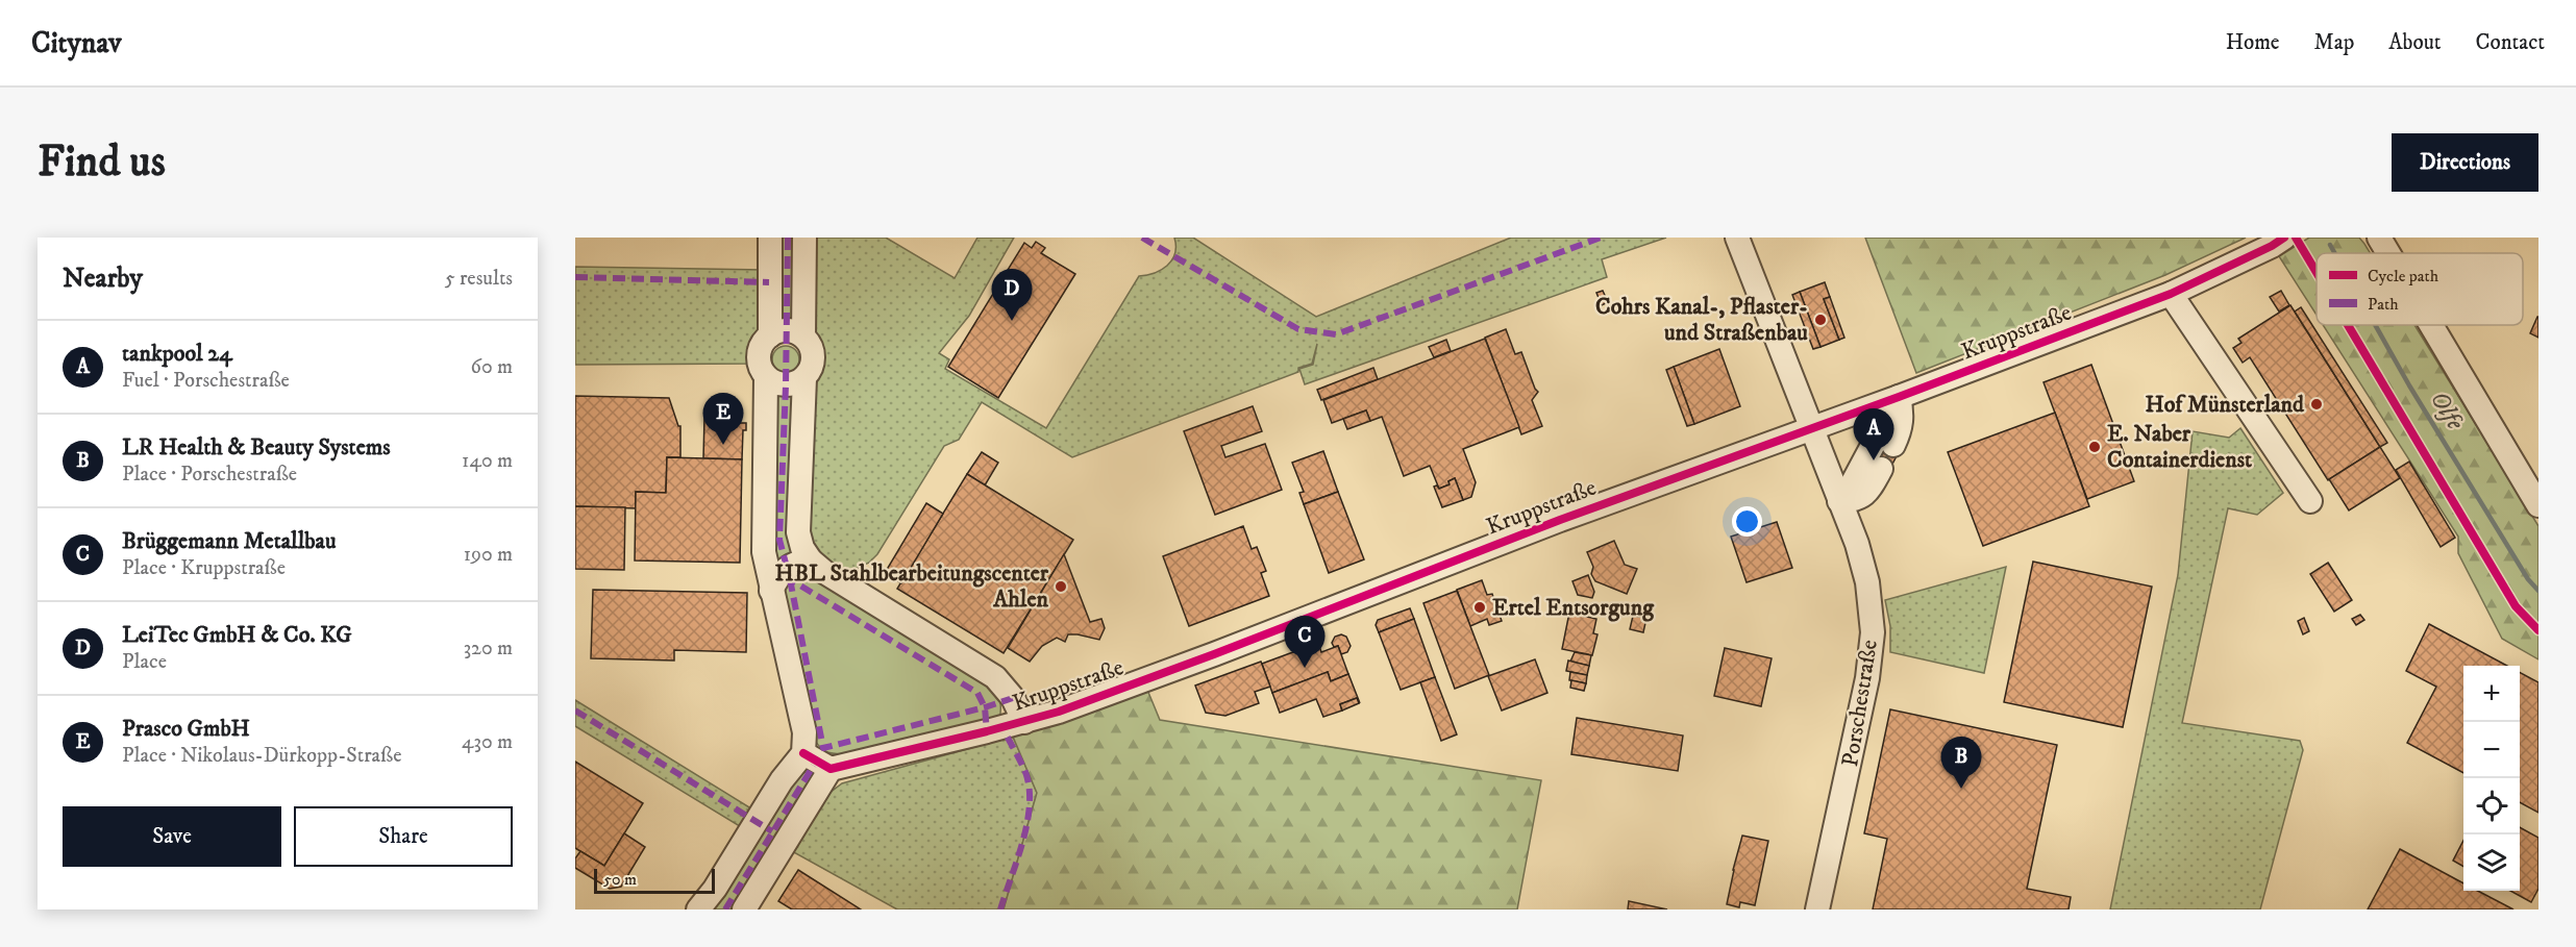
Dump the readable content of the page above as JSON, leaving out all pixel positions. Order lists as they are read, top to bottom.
{
  "streets": {
    "street": ["Kruppstraße", "Porschestraße"]
  },
  "crossings": [
    ["Kruppstraße", "Porschestraße"]
  ],
  "water": ["Olfe"],
  "places": [
    "Cohrs Kanal-, Pflaster- und Straßenbau",
    "Hof Münsterland",
    "E. Naber Containerdienst",
    "HBL Stahlbearbeitungscenter Ahlen",
    "Ertel Entsorgung"
  ],
  "legend": ["Cycle path", "Path"],
  "scale_bar": "50 m",
  "page": {
    "header": "Citynav",
    "nav": [
      "Home",
      "Map",
      "About",
      "Contact"
    ],
    "buttons": [
      "Directions",
      ["Save", "Share"]
    ],
    "title": "Find us",
    "heading": ["Nearby", "5 results"],
    "pins": [
      "D",
      "E",
      "A",
      "C",
      "B"
    ],
    "list": [
      {
        "mark": "A",
        "name": "tankpool 24",
        "note": "Fuel · Porschestraße",
        "value": "60 m"
      },
      {
        "mark": "B",
        "name": "LR Health & Beauty Systems",
        "note": "Place · Porschestraße",
        "value": "140 m"
      },
      {
        "mark": "C",
        "name": "Brüggemann Metallbau",
        "note": "Place · Kruppstraße",
        "value": "190 m"
      },
      {
        "mark": "D",
        "name": "LeiTec GmbH & Co. KG",
        "note": "Place",
        "value": "320 m"
      },
      {
        "mark": "E",
        "name": "Prasco GmbH",
        "note": "Place · Nikolaus-Dürkopp-Straße",
        "value": "430 m"
      }
    ],
    "map_buttons": ["+", "−"],
    "scale": "50 m"
  }
}
